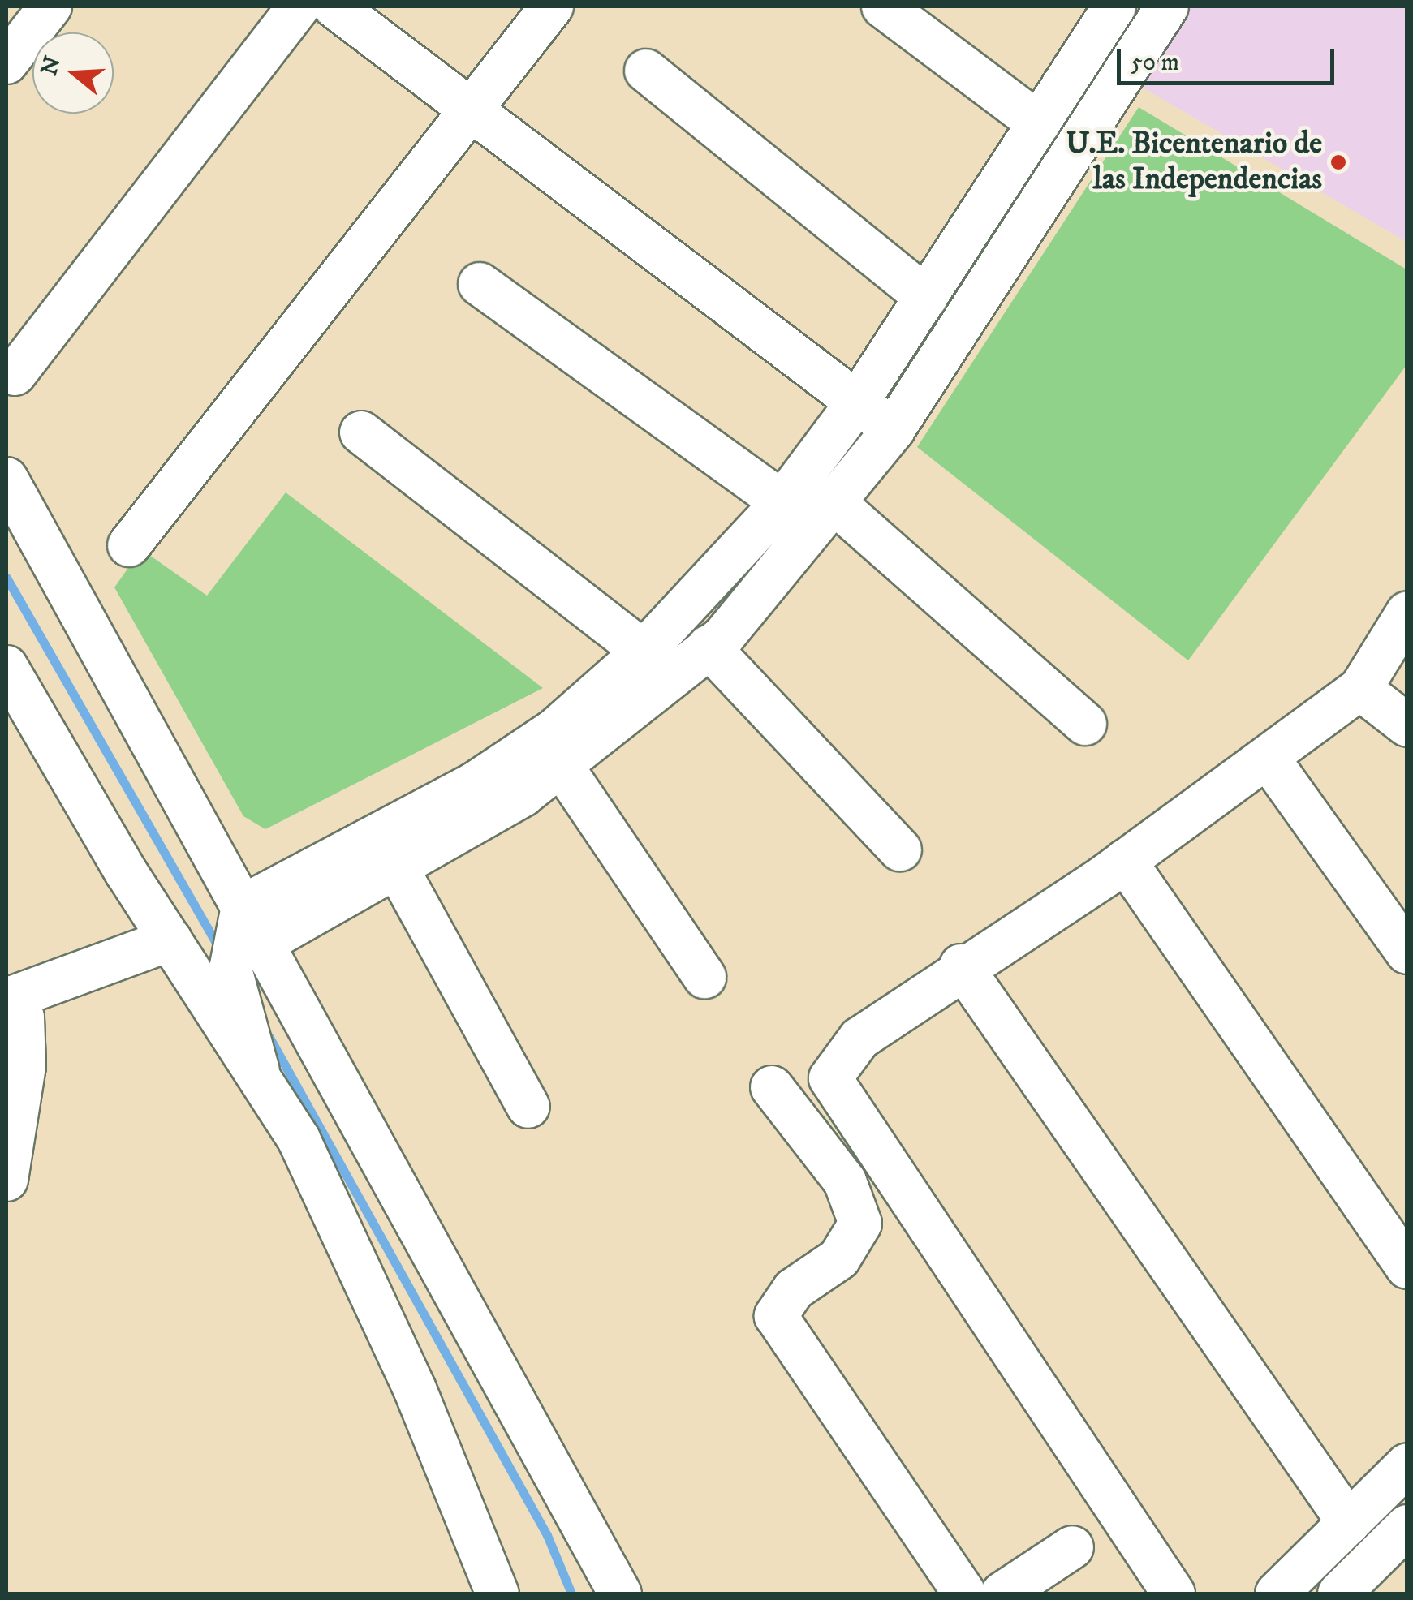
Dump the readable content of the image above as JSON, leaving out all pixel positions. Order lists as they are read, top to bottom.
{
  "places": ["U.E. Bicentenario de las Independencias"],
  "scale_bar": "50 m",
  "north": "left"
}
